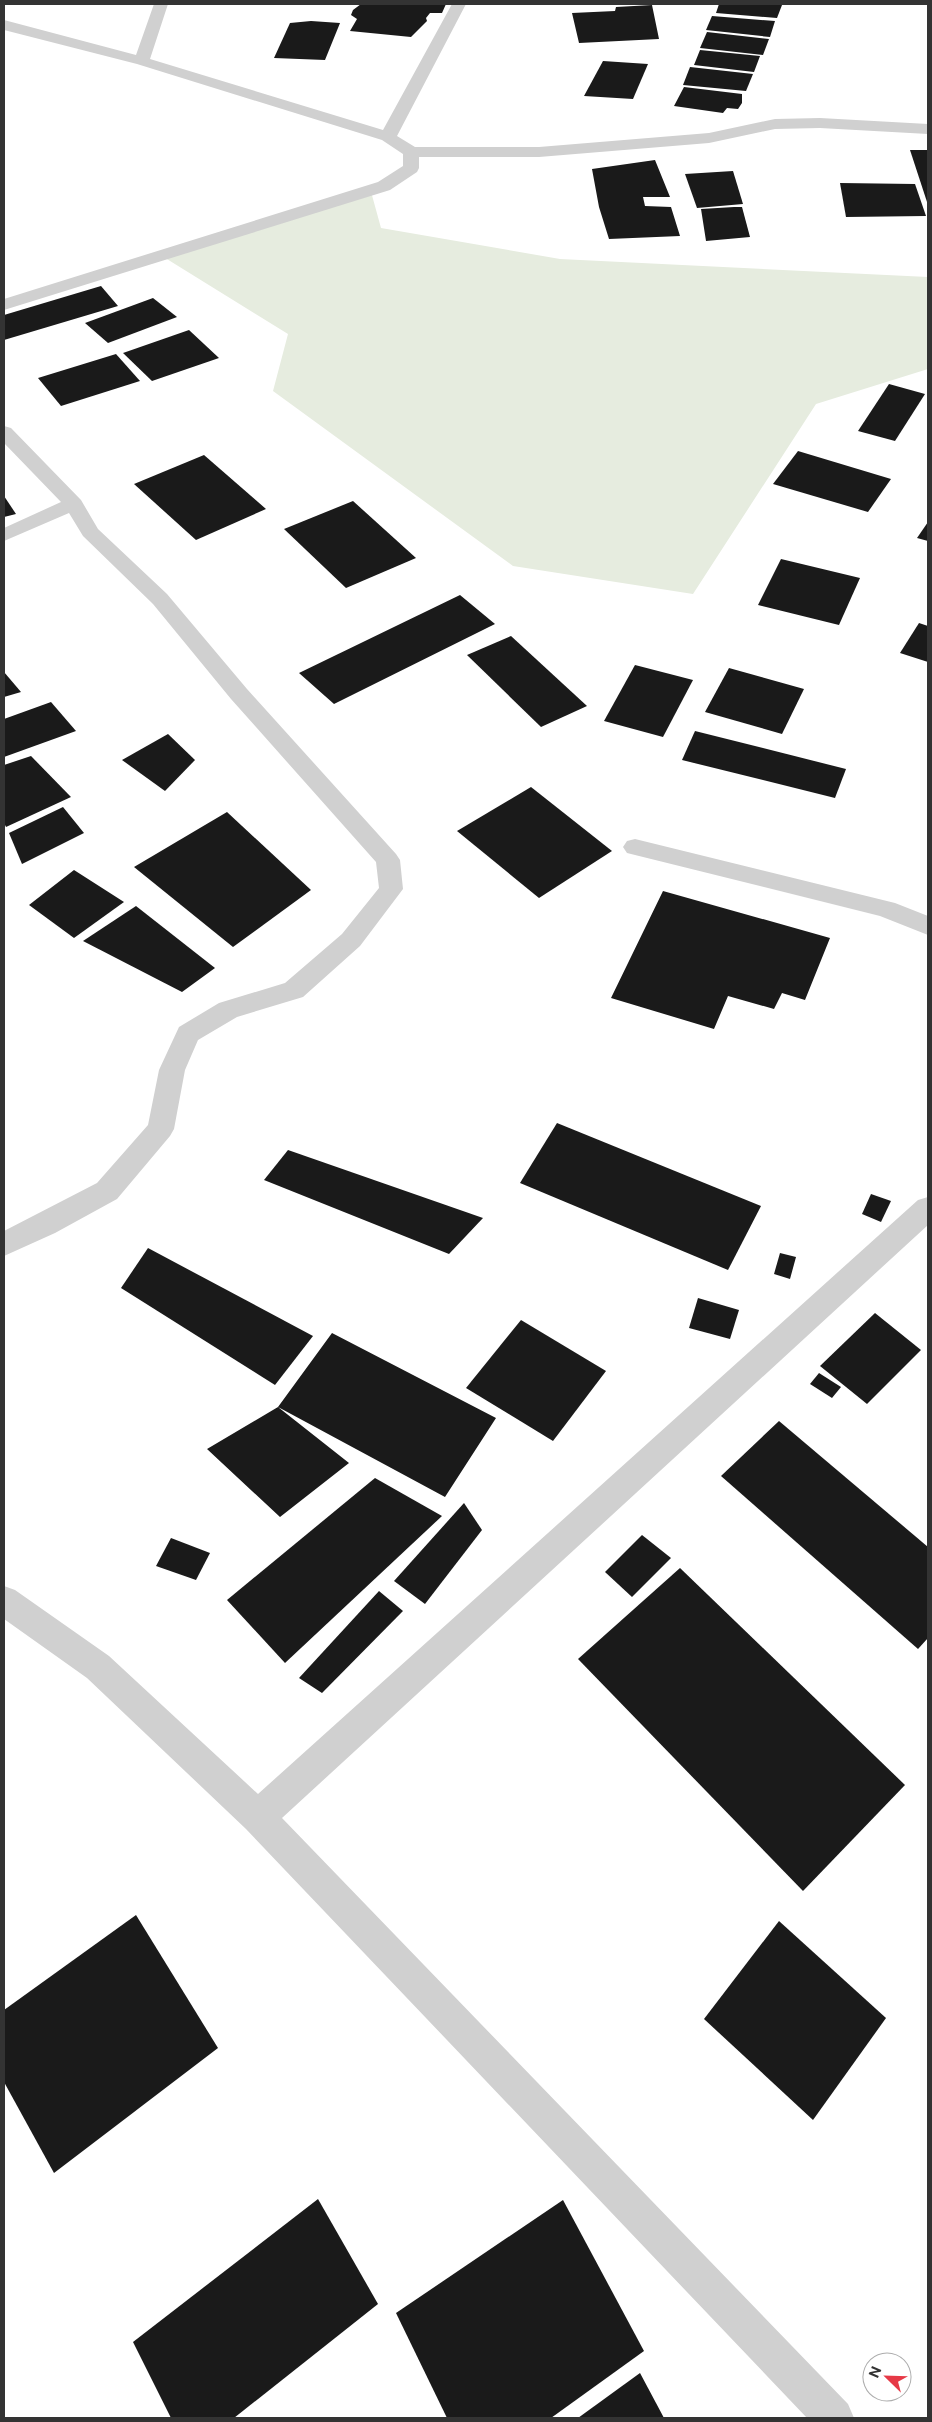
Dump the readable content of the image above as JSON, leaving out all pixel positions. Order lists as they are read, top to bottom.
{
  "north": "top left"
}
